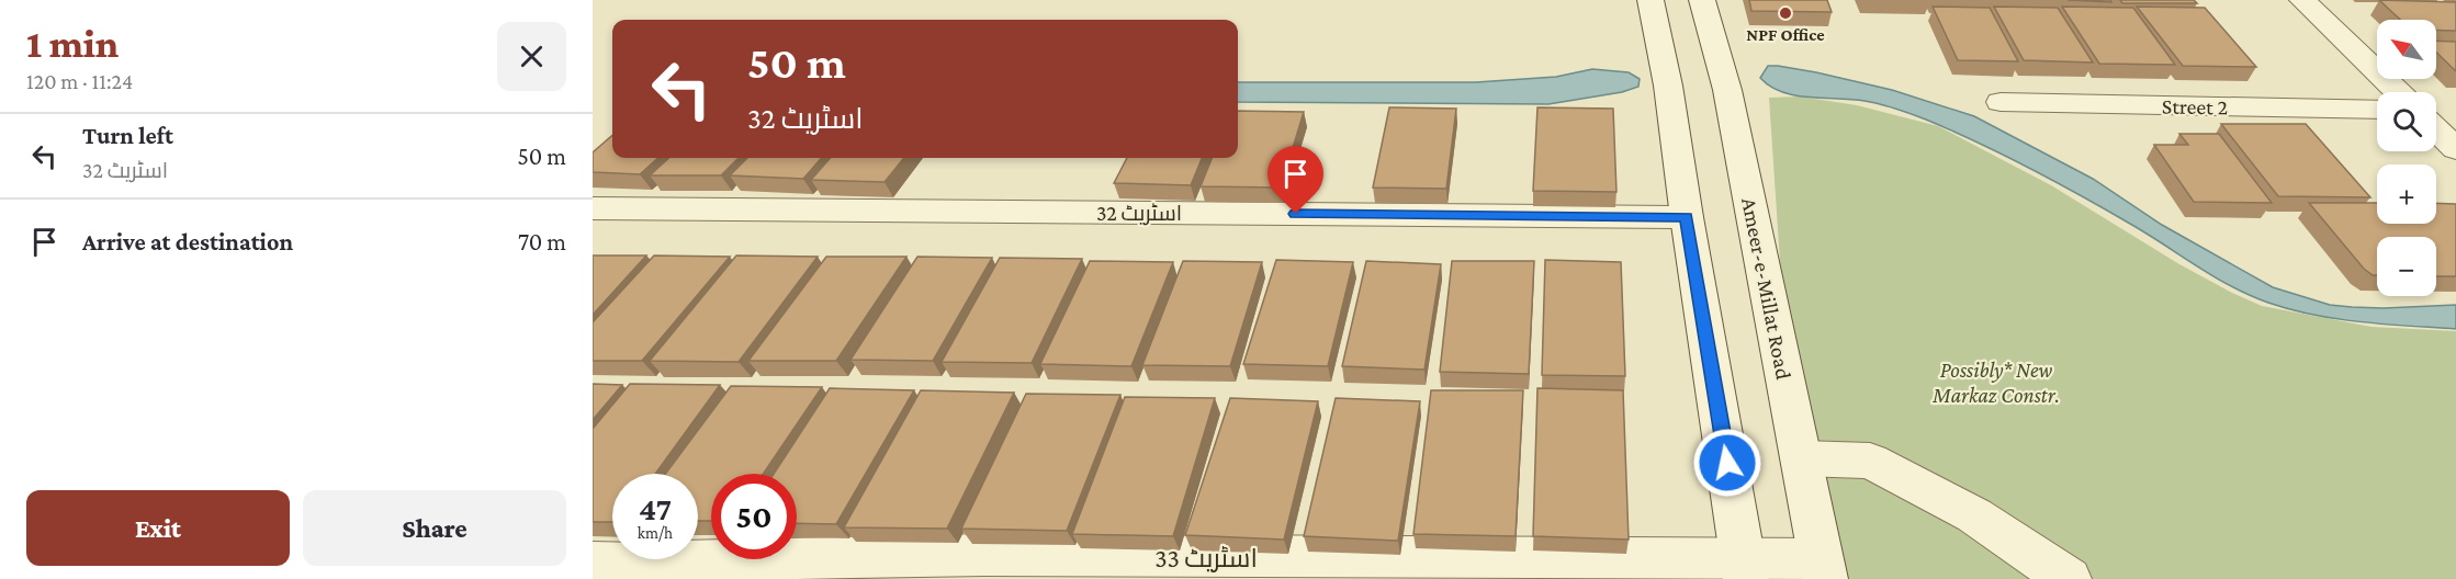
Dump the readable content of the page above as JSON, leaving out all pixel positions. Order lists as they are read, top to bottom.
{
  "streets": {
    "street": [
      "Street 2",
      "اسٹریٹ 32",
      "Ameer-e-Millat Road",
      "اسٹریٹ 33"
    ]
  },
  "crossings": [
    ["Ameer-e-Millat Road", "اسٹریٹ 33"]
  ],
  "parks": ["Possibly* New Markaz Constr."],
  "places": ["NPF Office"],
  "north": "top left",
  "page": {
    "heading": ["1 min", "120 m · 11:24"],
    "map_buttons": ["+", "−"],
    "turn": ["50 m", "اسٹریٹ 32"],
    "list": [
      {
        "name": "Turn left",
        "note": "اسٹریٹ 32",
        "value": "50 m"
      },
      {
        "name": "Arrive at destination",
        "value": "70 m"
      }
    ],
    "speed": "47 km/h",
    "limit": "50",
    "buttons": ["Exit", "Share"]
  }
}
